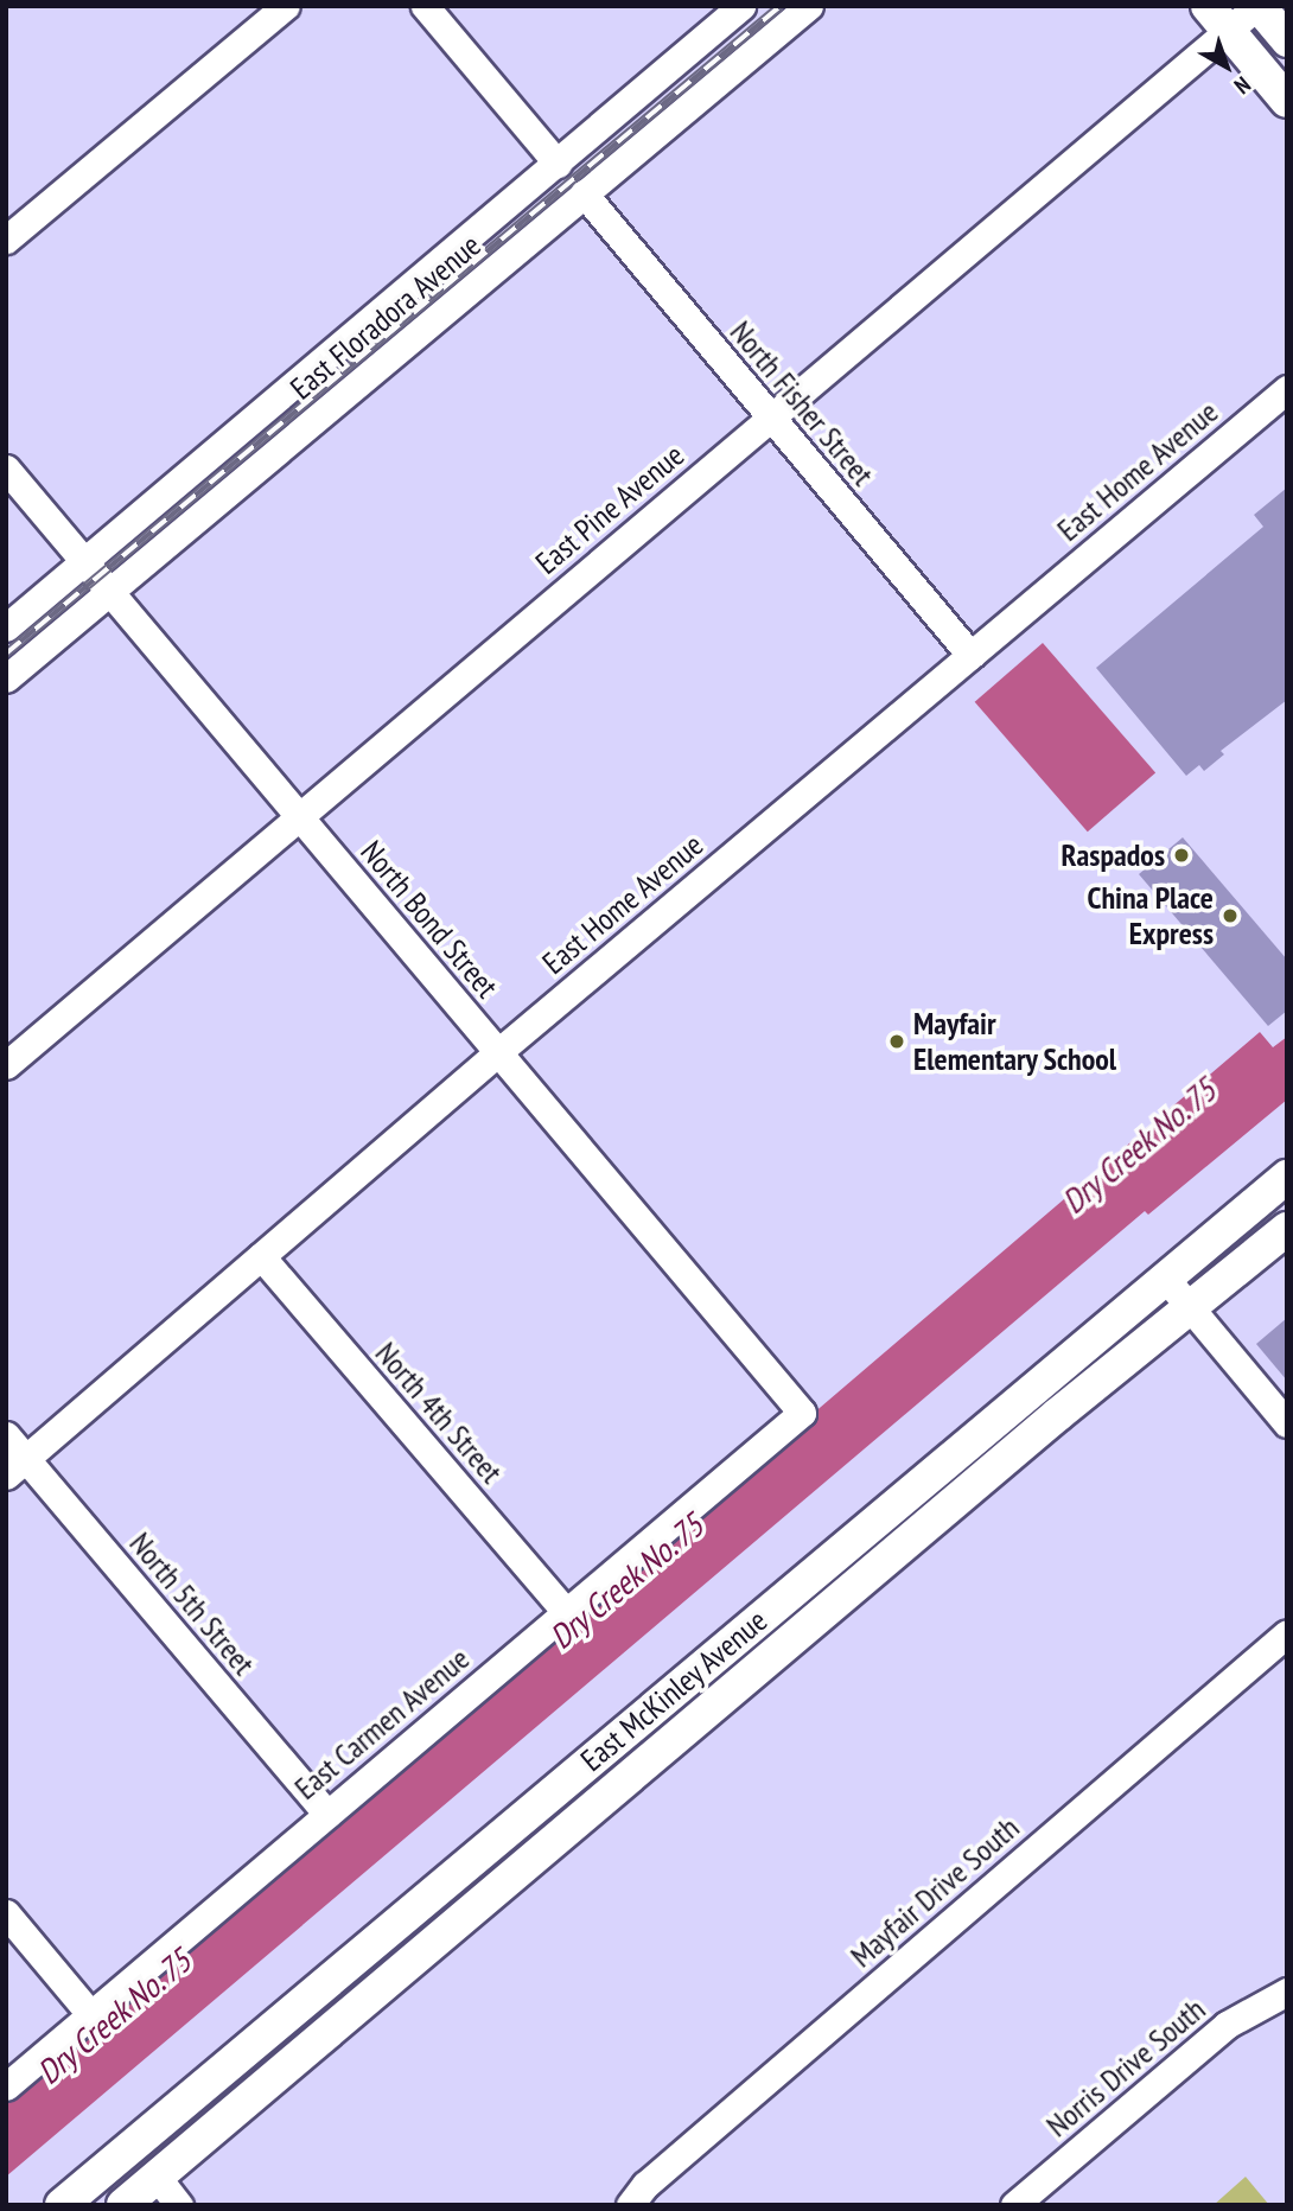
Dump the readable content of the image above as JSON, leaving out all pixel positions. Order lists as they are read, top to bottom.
{
  "streets": {
    "main road": ["East McKinley Avenue"],
    "street": [
      "East Floradora Avenue",
      "North Fisher Street",
      "East Home Avenue",
      "East Pine Avenue",
      "North Bond Street",
      "North 4th Street",
      "North 5th Street",
      "East Carmen Avenue",
      "Mayfair Drive South",
      "Norris Drive South"
    ]
  },
  "crossings": [
    ["East Floradora Avenue", "North Fisher Street"],
    ["East Floradora Avenue", "North Bond Street"],
    ["North Fisher Street", "East Home Avenue"],
    ["North Fisher Street", "East Pine Avenue"],
    ["East Home Avenue", "North Bond Street"],
    ["East Home Avenue", "North 4th Street"],
    ["East Home Avenue", "North 5th Street"],
    ["East Pine Avenue", "North Bond Street"],
    ["North Bond Street", "East Carmen Avenue"],
    ["North 4th Street", "East Carmen Avenue"],
    ["North 5th Street", "East Carmen Avenue"]
  ],
  "water": ["Dry Creek No. 75"],
  "places": ["Raspados", "China Place Express", "Mayfair Elementary School"],
  "north": "bottom right"
}
